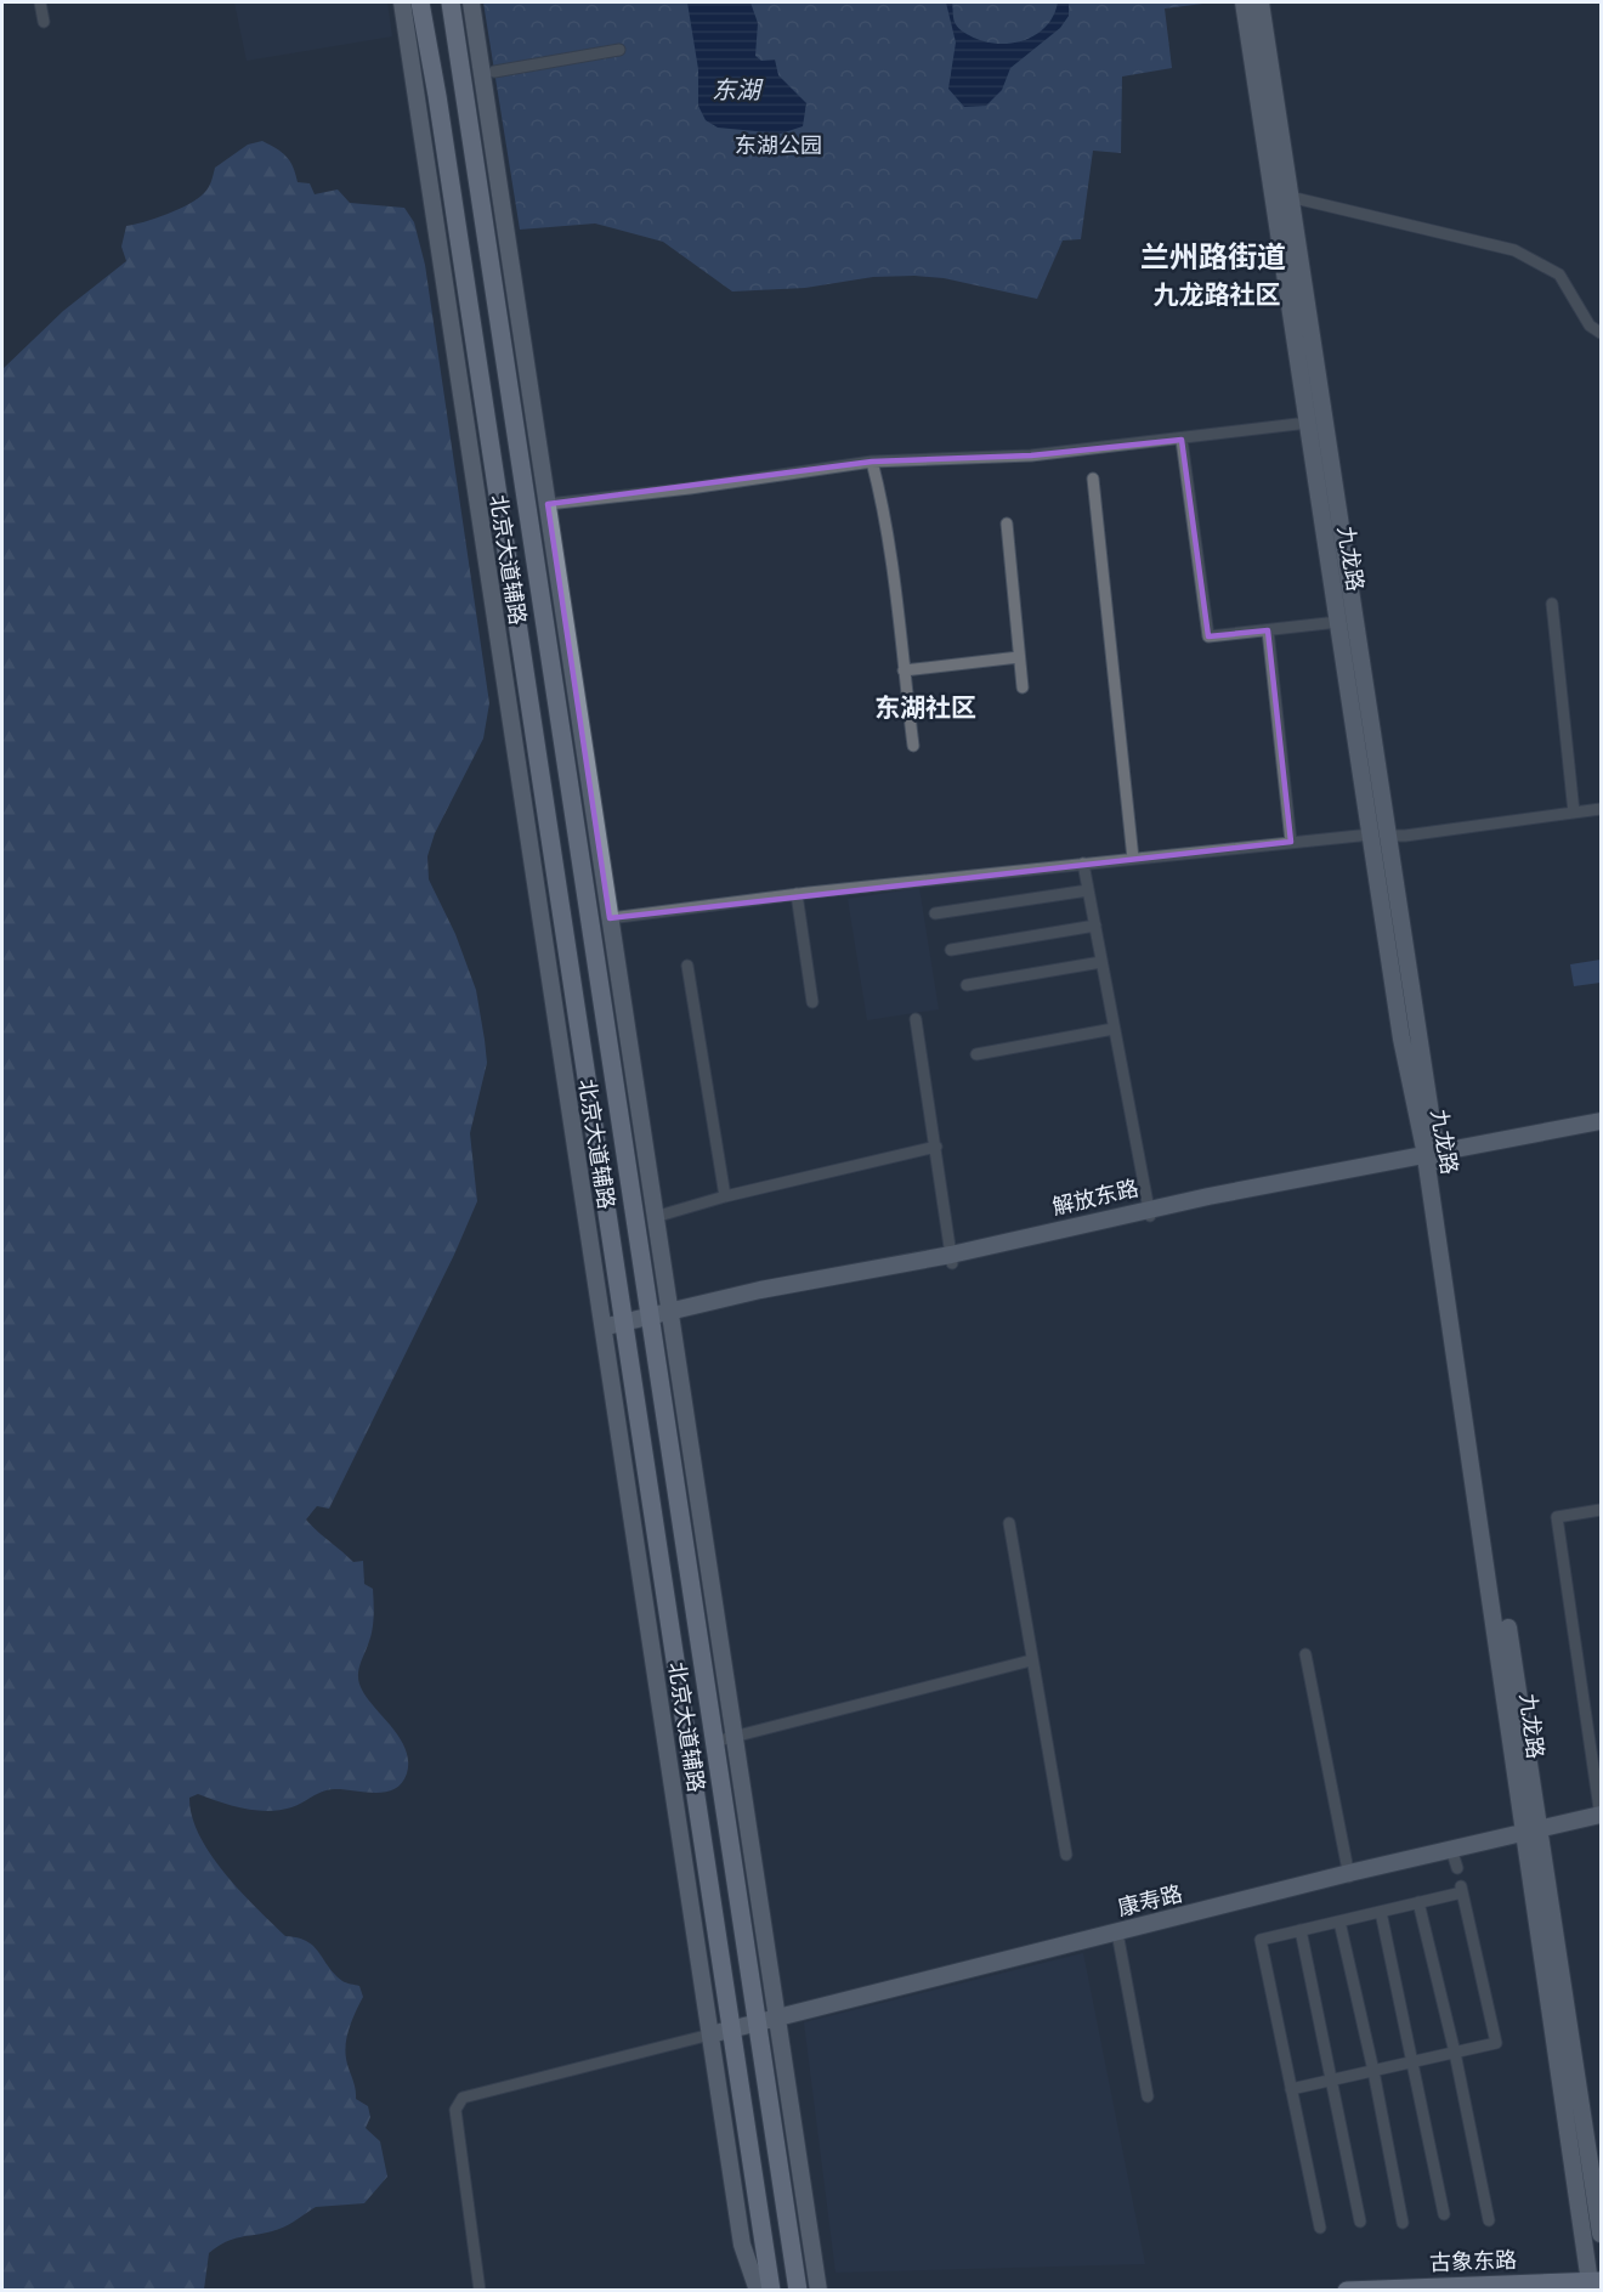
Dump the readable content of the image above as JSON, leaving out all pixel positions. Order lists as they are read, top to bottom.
{
  "streets": {
    "main road": [
      "九龙路",
      "北京大道辅路",
      "解放东路",
      "康寿路",
      "古象东路"
    ]
  },
  "crossings": [
    ["九龙路", "解放东路"],
    ["九龙路", "康寿路"],
    ["九龙路", "古象东路"],
    ["北京大道辅路", "解放东路"],
    ["北京大道辅路", "康寿路"]
  ],
  "districts": ["兰州路街道", "九龙路社区", "东湖社区"],
  "water": ["东湖"],
  "parks": ["东湖公园"]
}
